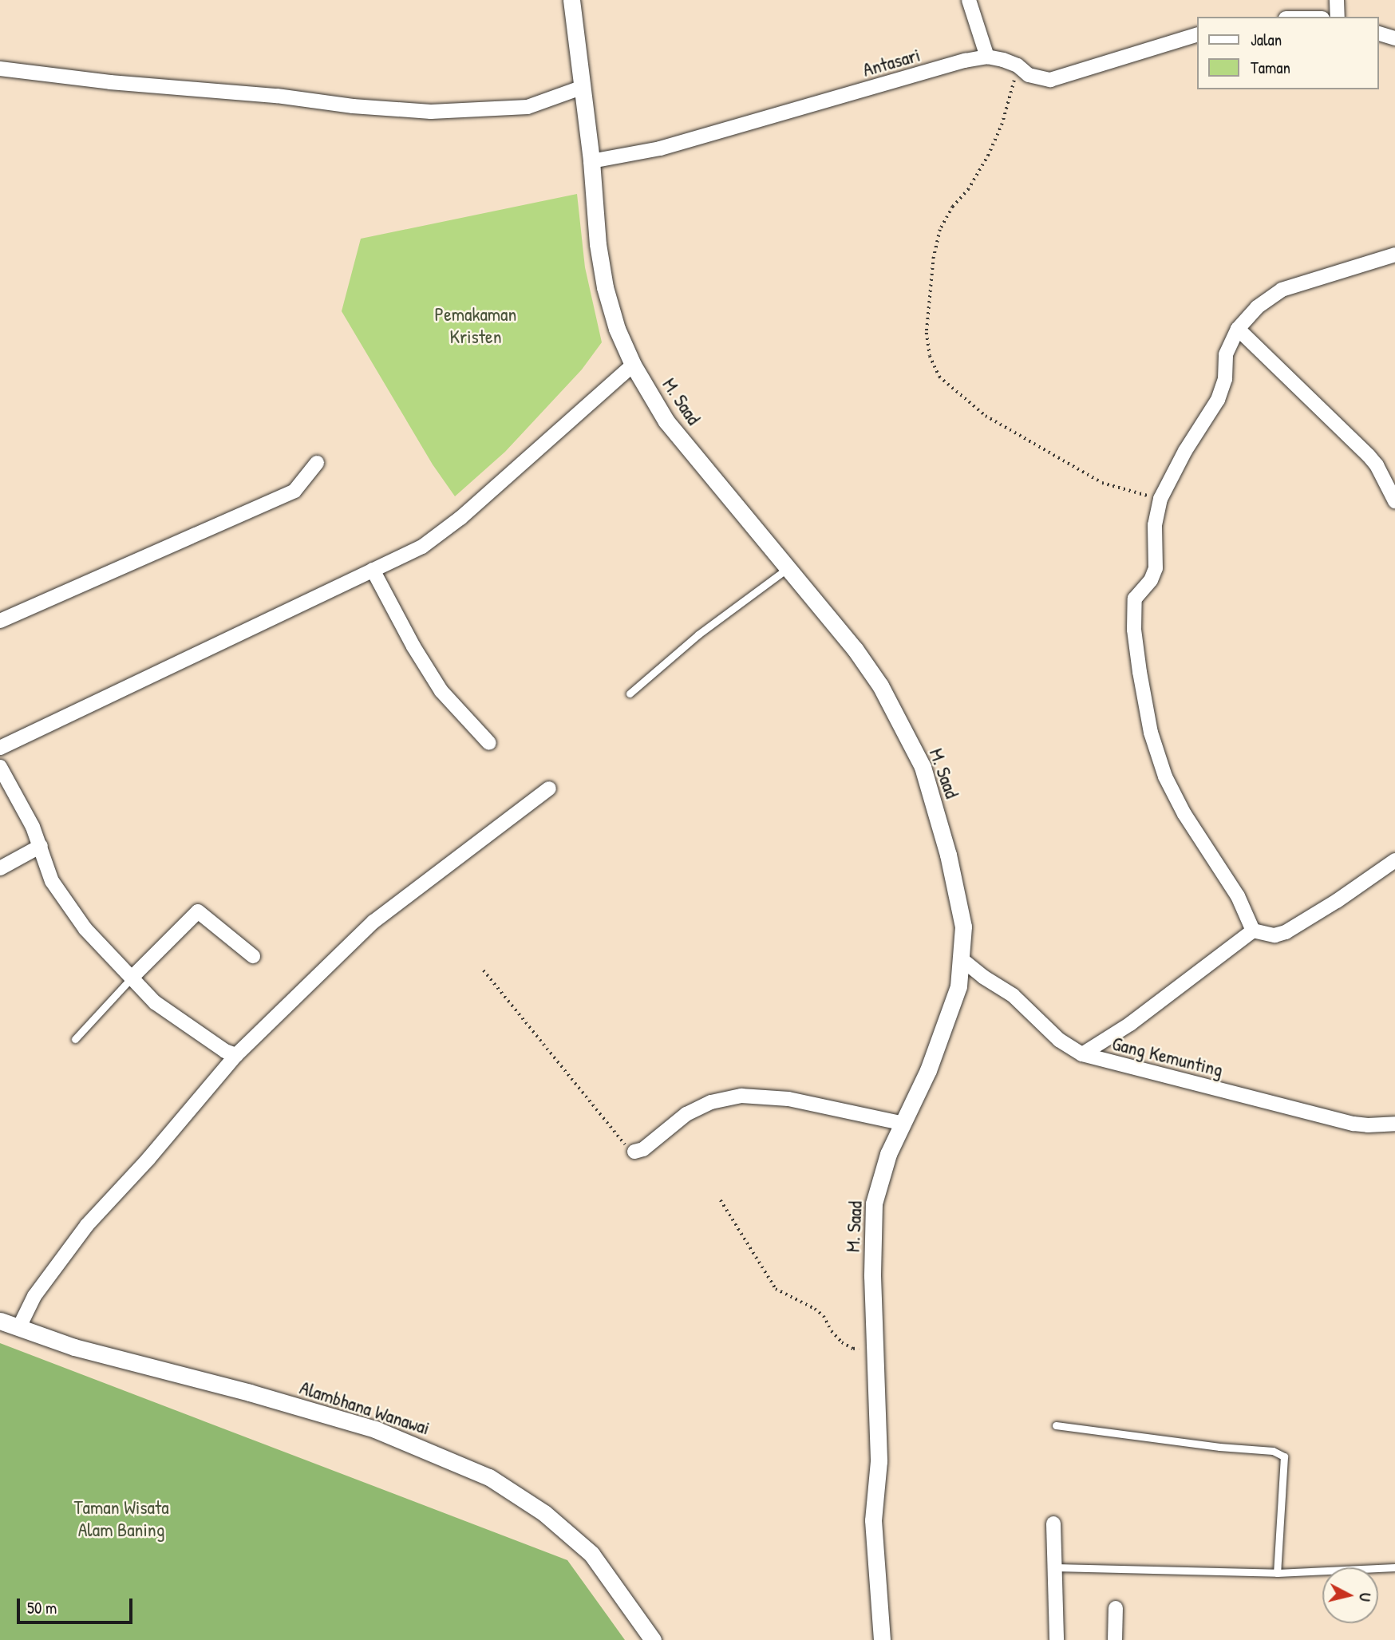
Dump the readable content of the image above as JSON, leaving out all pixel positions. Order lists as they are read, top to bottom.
{
  "streets": {
    "street": [
      "Antasari",
      "M. Saad",
      "Gang Kemunting",
      "Alambhana Wanawai"
    ]
  },
  "crossings": [
    ["Antasari", "M. Saad"],
    ["M. Saad", "Gang Kemunting"]
  ],
  "parks": ["Pemakaman Kristen", "Taman Wisata Alam Baning"],
  "legend": ["Jalan", "Taman"],
  "scale_bar": "50 m",
  "north": "right"
}
